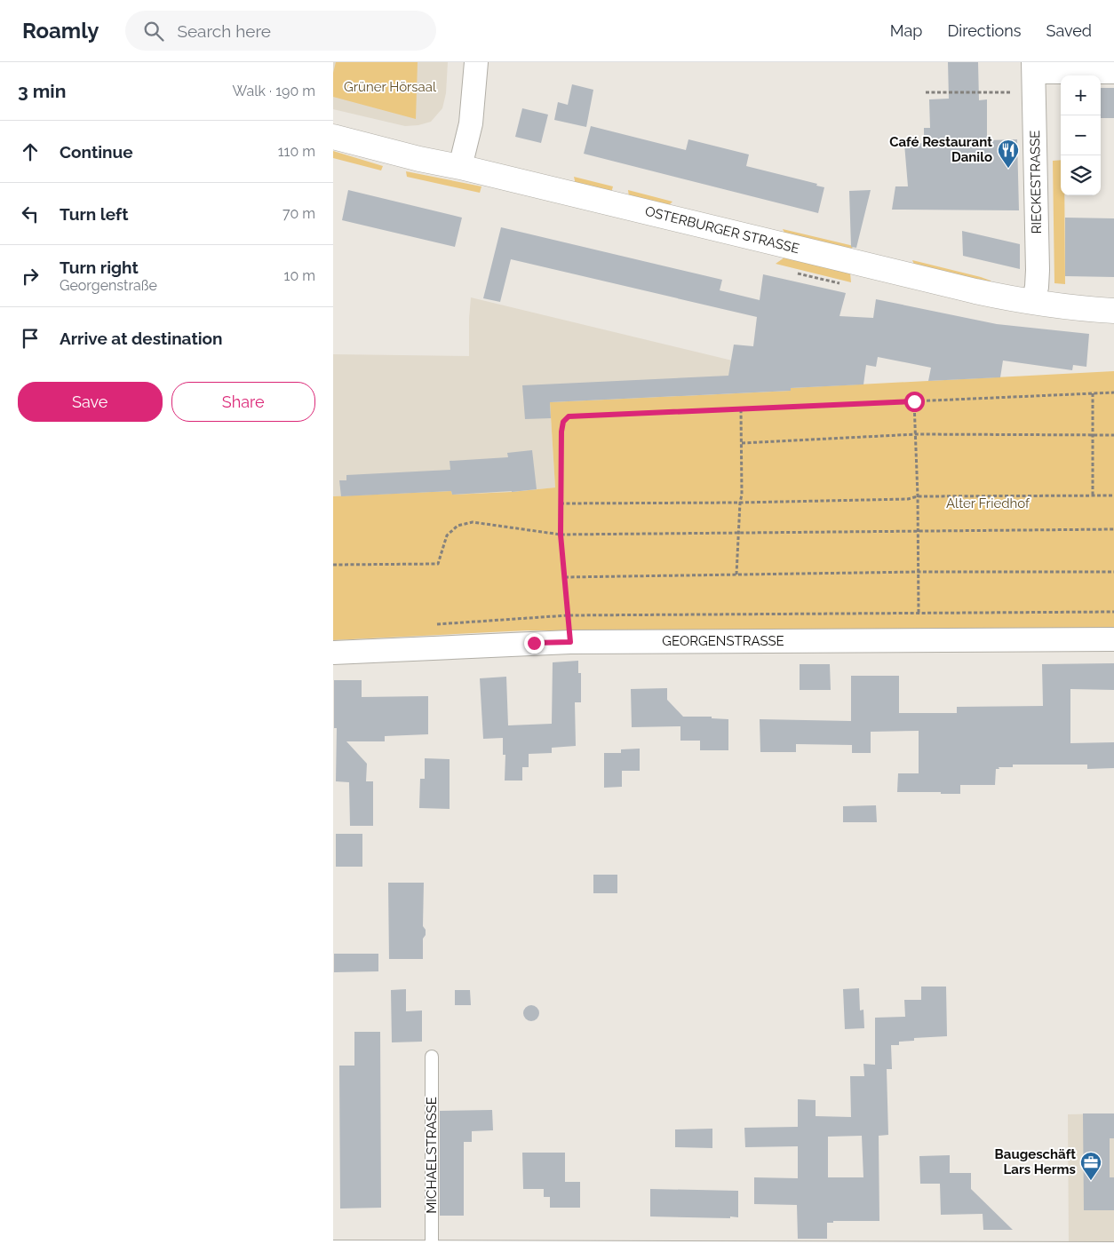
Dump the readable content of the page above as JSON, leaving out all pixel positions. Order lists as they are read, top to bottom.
{
  "streets": {
    "street": ["RIECKESTRASSE", "OSTERBURGER STRASSE", "GEORGENSTRASSE"],
    "lane": ["MICHAELSTRASSE"]
  },
  "crossings": [
    ["RIECKESTRASSE", "OSTERBURGER STRASSE"]
  ],
  "parks": ["Grüner Hörsaal", "Alter Friedhof"],
  "places": {
    "restaurant": ["Café Restaurant Danilo"],
    "office": ["Baugeschäft Lars Herms"]
  },
  "page": {
    "header": "Roamly",
    "search": "Search here",
    "nav": ["Map", "Directions", "Saved"],
    "heading": ["3 min", "Walk · 190 m"],
    "map_buttons": ["+", "−"],
    "list": [
      ["Continue", "110 m"],
      ["Turn left", "70 m"],
      ["Turn right", "Georgenstraße", "10 m"],
      "Arrive at destination"
    ],
    "buttons": ["Save", "Share"]
  }
}
